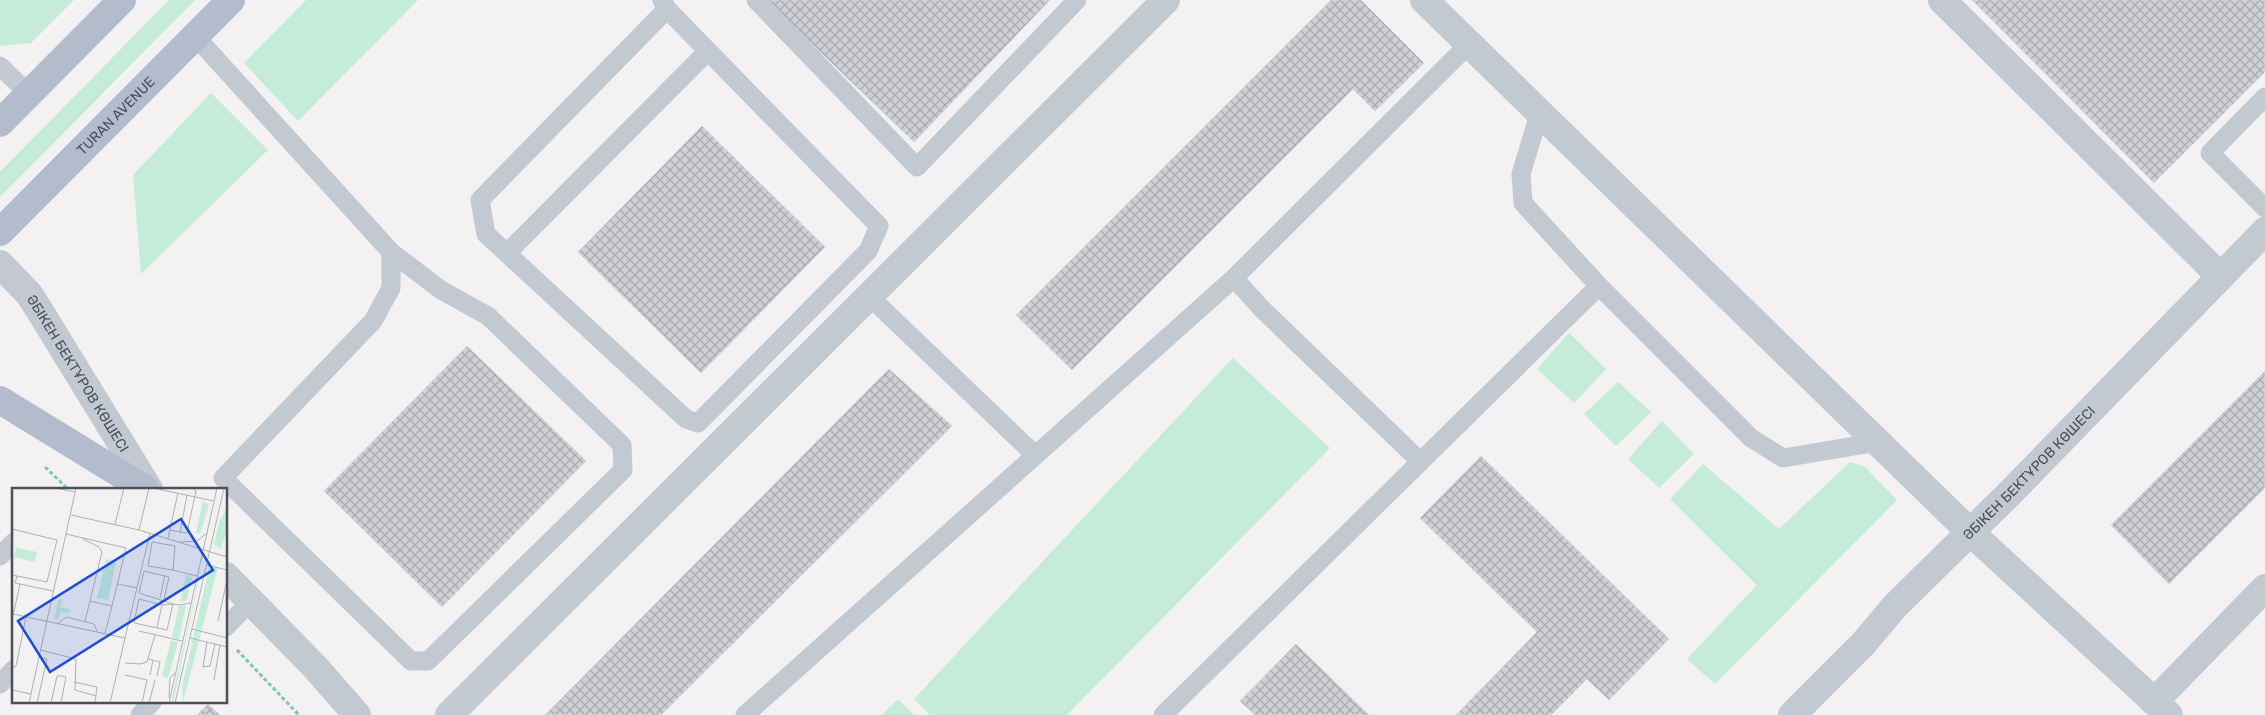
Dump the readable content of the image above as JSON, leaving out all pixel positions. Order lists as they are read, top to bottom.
{
  "streets": {
    "main road": ["TURAN AVENUE"],
    "street": ["ӘБІКЕН БЕКТҰРОВ КӨШЕСІ"]
  }
}
